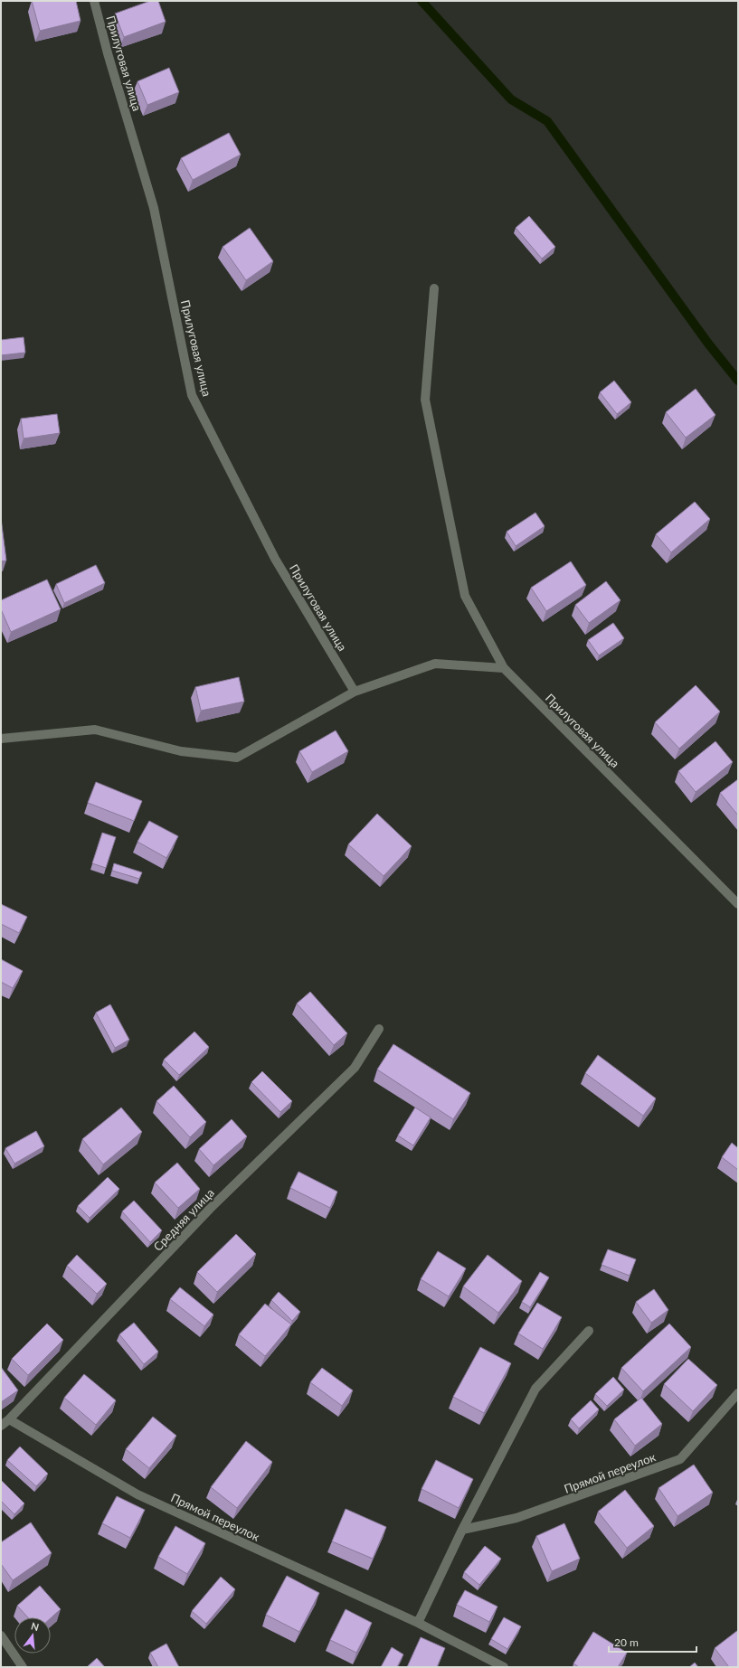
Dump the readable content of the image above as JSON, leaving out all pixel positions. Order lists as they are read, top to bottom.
{
  "streets": {
    "street": ["Прилуговая улица", "Средняя улица", "Прямой переулок"]
  },
  "crossings": [
    ["Средняя улица", "Прямой переулок"]
  ],
  "scale_bar": "20 m",
  "north": "top"
}
